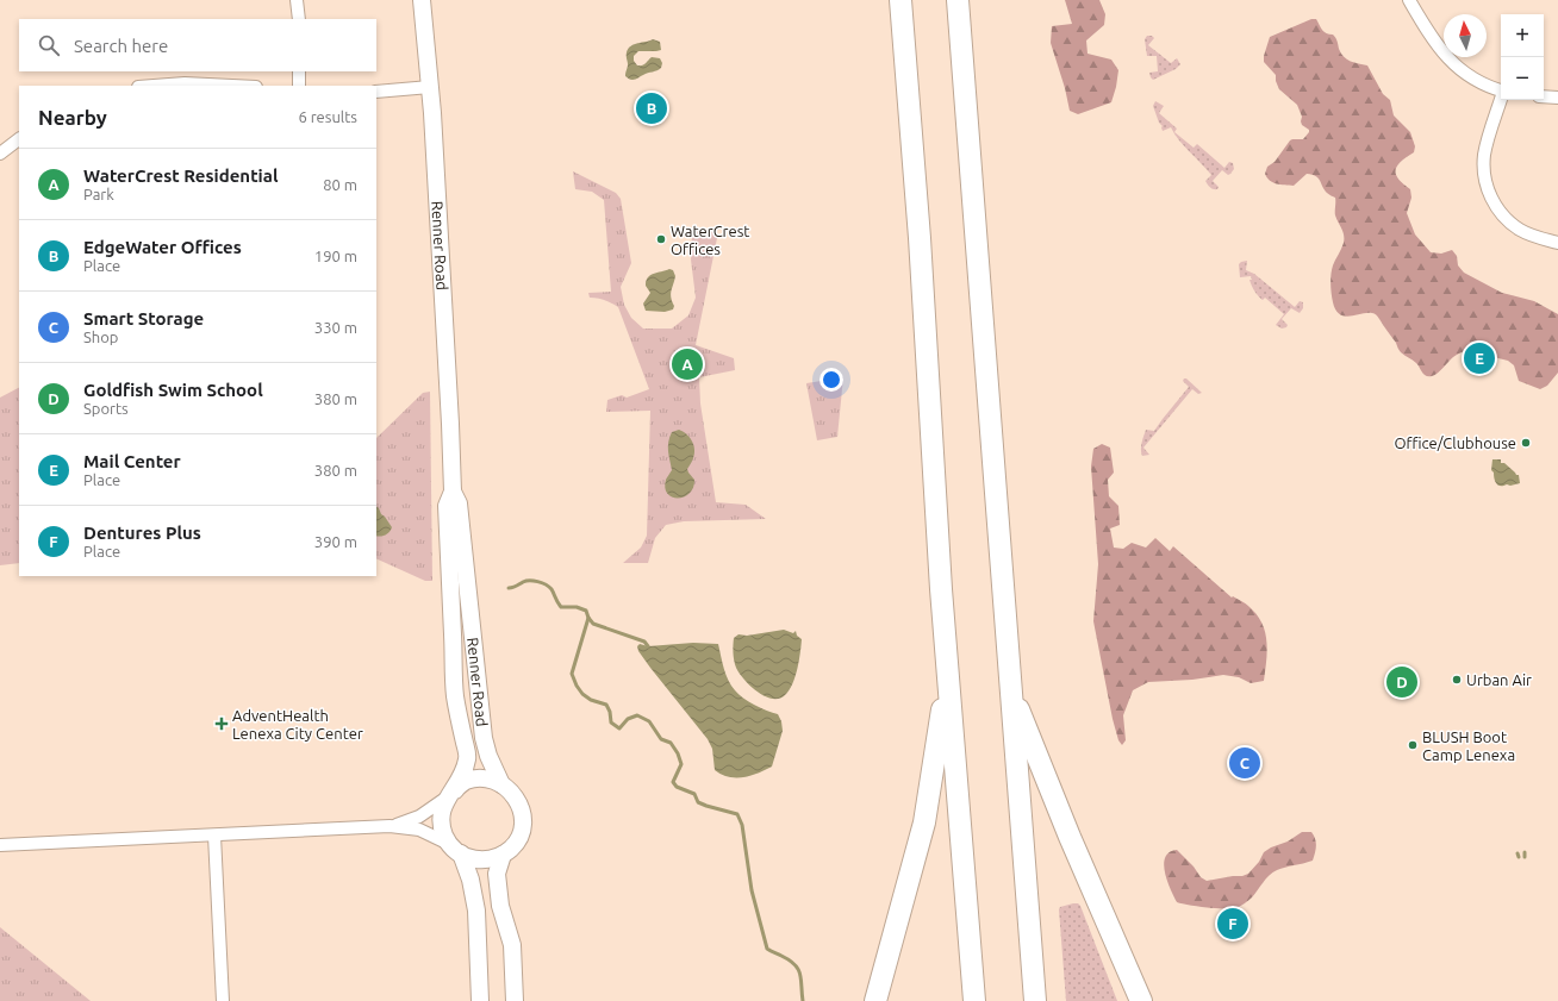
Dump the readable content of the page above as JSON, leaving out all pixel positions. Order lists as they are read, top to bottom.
{
  "streets": {
    "main road": ["Renner Road"]
  },
  "places": {
    "other": [
      "WaterCrest Offices",
      "Office/Clubhouse",
      "Urban Air",
      "BLUSH Boot Camp Lenexa"
    ],
    "health": ["AdventHealth Lenexa City Center"]
  },
  "north": "top",
  "page": {
    "map_buttons": ["+", "−"],
    "search": "Search here",
    "heading": ["Nearby", "6 results"],
    "pins": [
      "B",
      "E",
      "A",
      "D",
      "C",
      "F"
    ],
    "list": [
      {
        "mark": "A",
        "name": "WaterCrest Residential",
        "note": "Park",
        "value": "80 m"
      },
      {
        "mark": "B",
        "name": "EdgeWater Offices",
        "note": "Place",
        "value": "190 m"
      },
      {
        "mark": "C",
        "name": "Smart Storage",
        "note": "Shop",
        "value": "330 m"
      },
      {
        "mark": "D",
        "name": "Goldfish Swim School",
        "note": "Sports",
        "value": "380 m"
      },
      {
        "mark": "E",
        "name": "Mail Center",
        "note": "Place",
        "value": "380 m"
      },
      {
        "mark": "F",
        "name": "Dentures Plus",
        "note": "Place",
        "value": "390 m"
      }
    ]
  }
}
